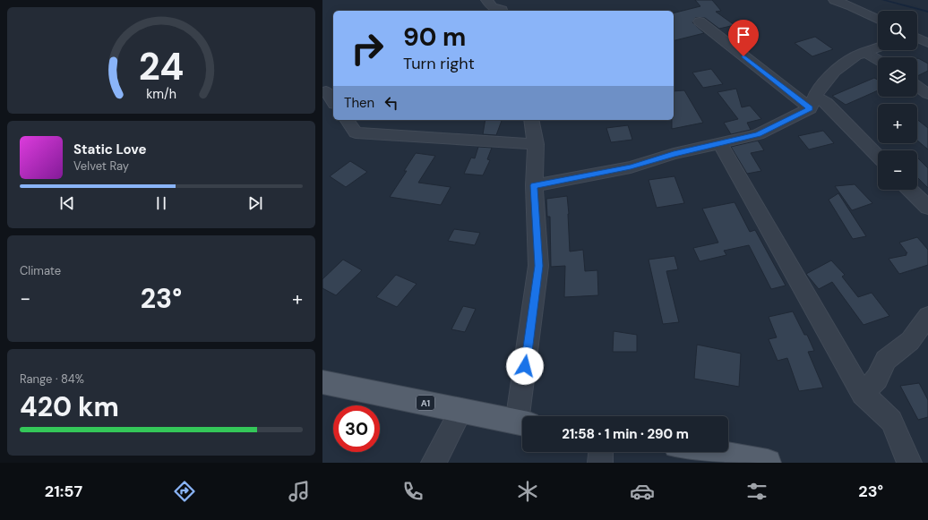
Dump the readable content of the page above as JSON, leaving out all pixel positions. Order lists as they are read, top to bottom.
{
  "streets": {
    "main road": ["A1"]
  },
  "page": {
    "map_buttons": ["+", "−"],
    "turn": ["90 m", "Turn right"],
    "then": "Then",
    "song": ["Static Love", "Velvet Ray"],
    "tile": [
      "Climate",
      ["Range · 84%", "420 km"]
    ],
    "heat": ["−", "23°", "+"],
    "limit": "30",
    "trip": "21:58 · 1 min · 290 m",
    "tabs": ["21:57", "23°"],
    "gauge": ["24", "km/h"]
  }
}
